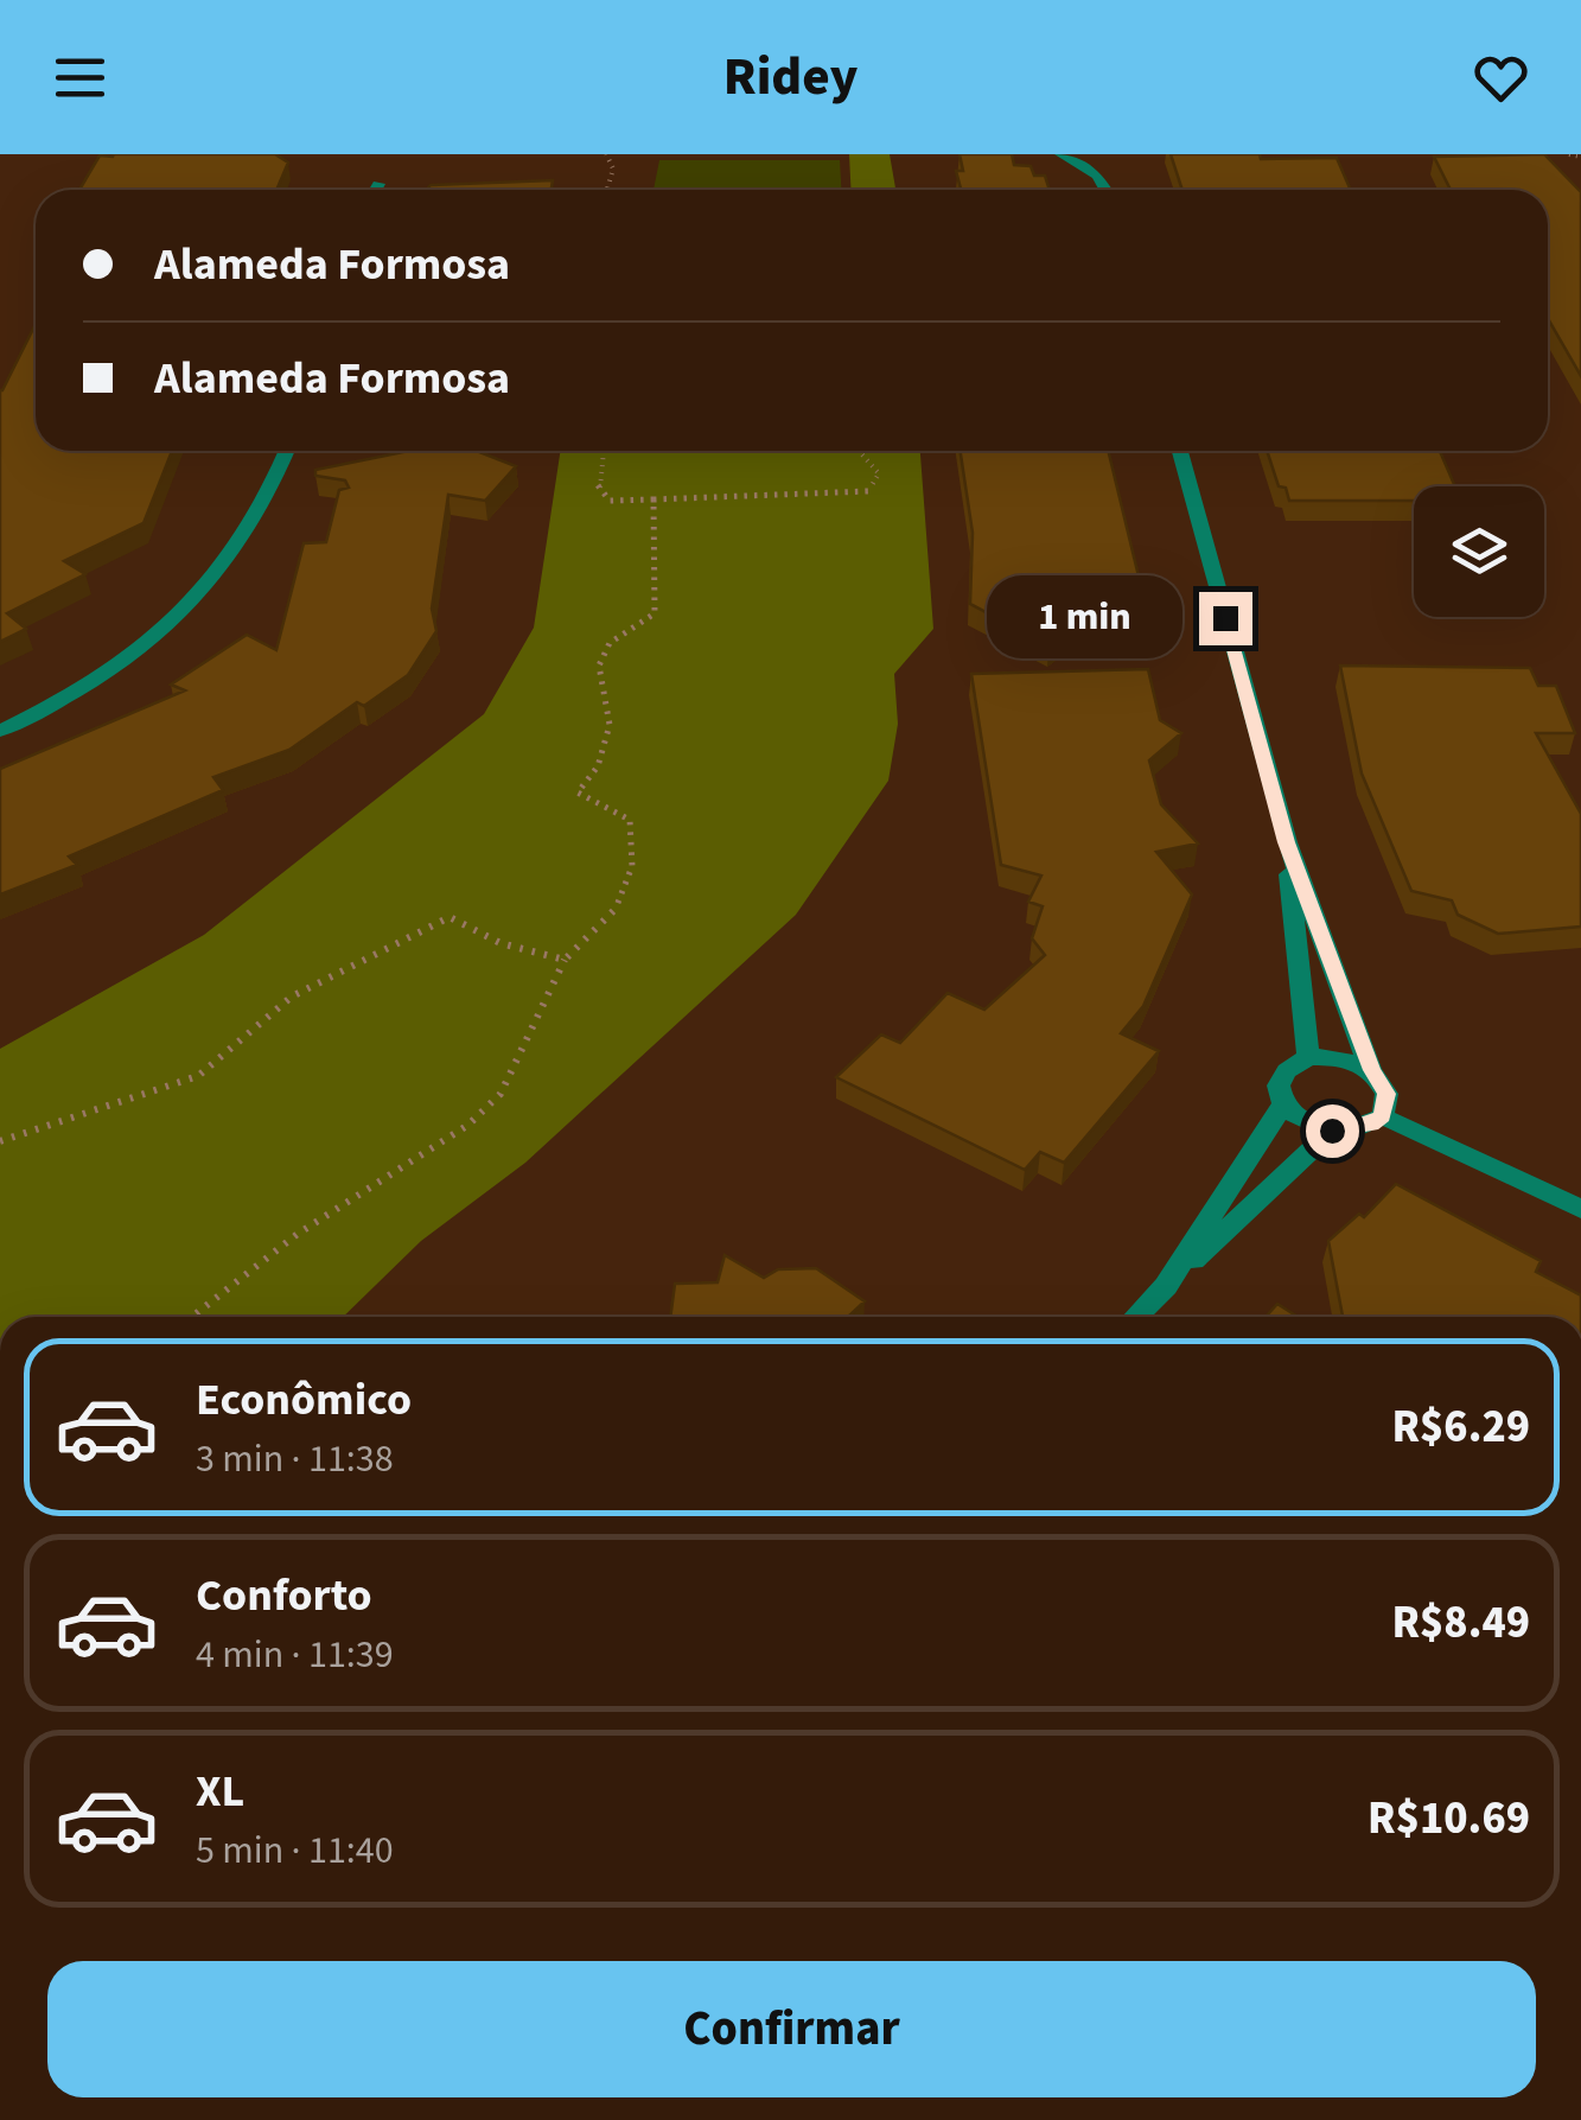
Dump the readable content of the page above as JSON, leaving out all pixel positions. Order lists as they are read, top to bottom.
{
  "page": {
    "header": "Ridey",
    "banner": ["Alameda Formosa", "Alameda Formosa"],
    "bubble": "1 min",
    "list": [
      {
        "name": "Econômico",
        "note": "3 min · 11:38",
        "value": "R$6.29"
      },
      {
        "name": "Conforto",
        "note": "4 min · 11:39",
        "value": "R$8.49"
      },
      {
        "name": "XL",
        "note": "5 min · 11:40",
        "value": "R$10.69"
      }
    ],
    "buttons": "Confirmar"
  }
}
